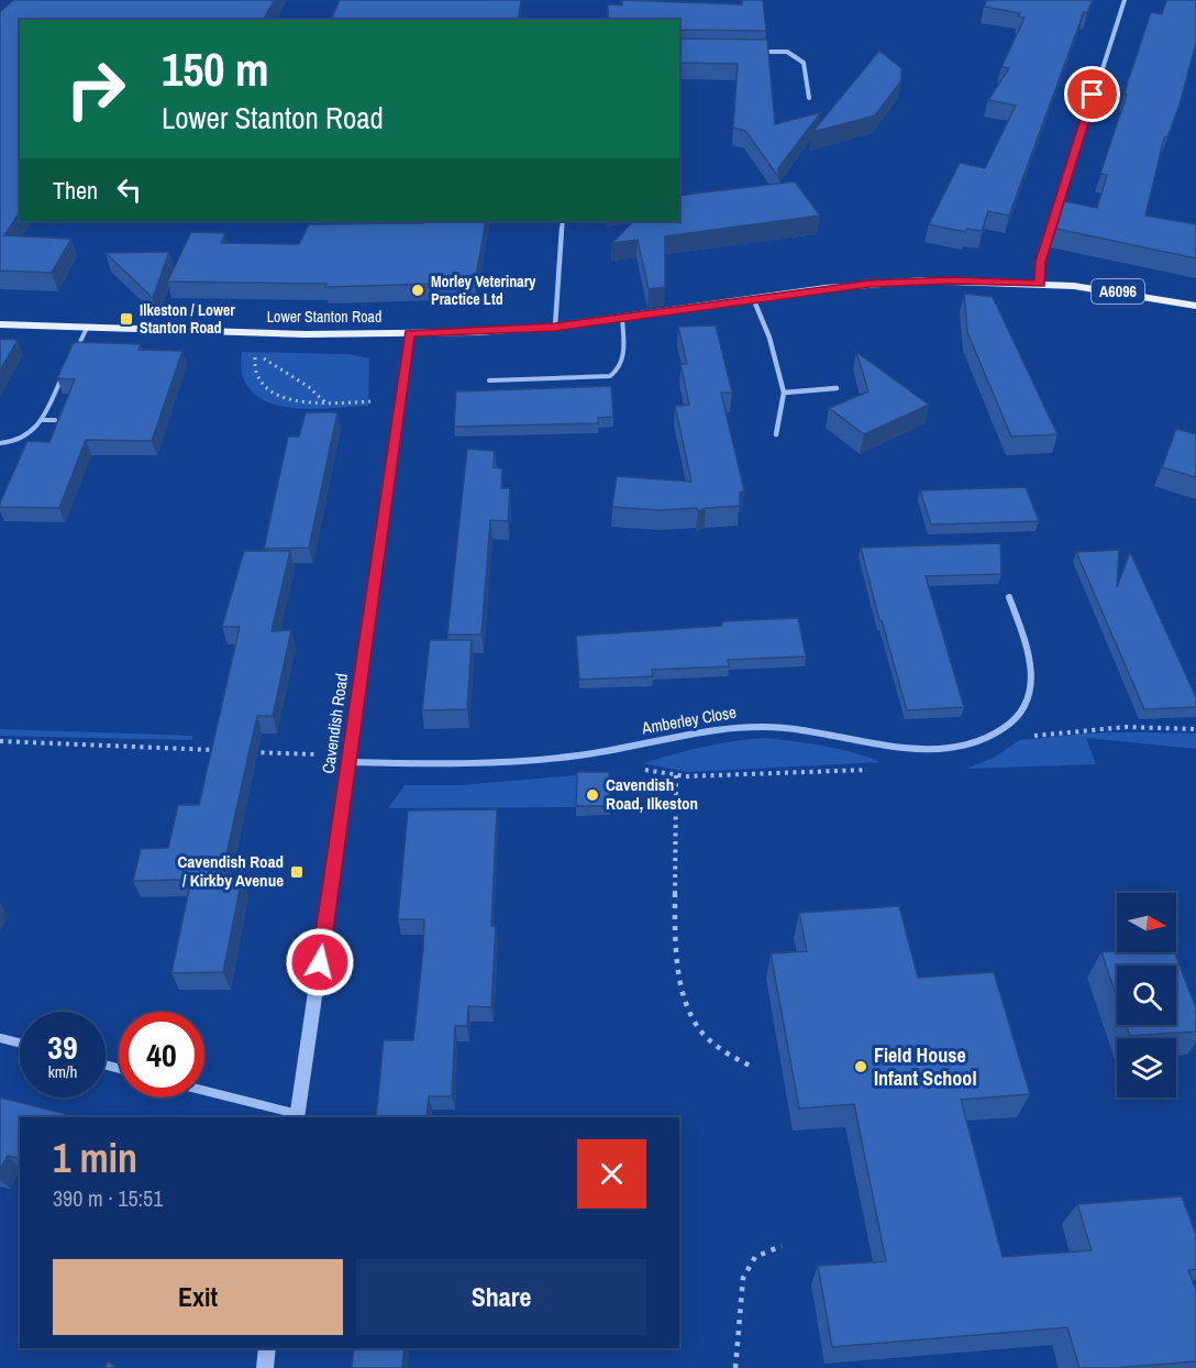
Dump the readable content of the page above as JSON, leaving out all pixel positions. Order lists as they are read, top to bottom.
{
  "streets": {
    "main road": ["A6096", "Lower Stanton Road"],
    "street": ["Amberley Close", "Cavendish Road"]
  },
  "crossings": [
    ["A6096", "Lower Stanton Road"],
    ["Lower Stanton Road", "Cavendish Road"],
    ["Amberley Close", "Cavendish Road"]
  ],
  "places": {
    "other": ["Morley Veterinary Practice Ltd", "Cavendish Road, Ilkeston", "Field House Infant School"],
    "transit": ["Ilkeston / Lower Stanton Road", "Cavendish Road / Kirkby Avenue"]
  },
  "north": "right",
  "page": {
    "turn": ["150 m", "Lower Stanton Road"],
    "then": "Then",
    "speed": "39 km/h",
    "limit": "40",
    "heading": ["1 min", "390 m · 15:51"],
    "buttons": ["Exit", "Share"]
  }
}
